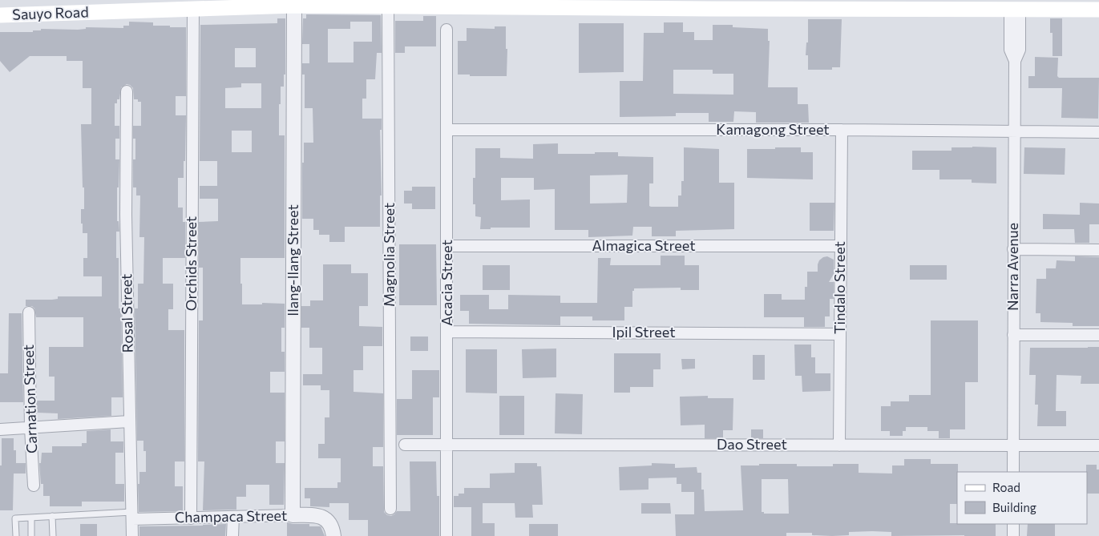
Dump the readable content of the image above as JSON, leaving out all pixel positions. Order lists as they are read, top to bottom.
{
  "streets": {
    "main road": ["Sauyo Road"],
    "street": [
      "Kamagong Street",
      "Almagica Street",
      "Magnolia Street",
      "Ilang-Ilang Street",
      "Orchids Street",
      "Narra Avenue",
      "Acacia Street",
      "Tindalo Street",
      "Rosal Street",
      "Ipil Street",
      "Carnation Street",
      "Dao Street",
      "Champaca Street"
    ]
  },
  "crossings": [
    ["Sauyo Road", "Magnolia Street"],
    ["Sauyo Road", "Ilang-Ilang Street"],
    ["Sauyo Road", "Orchids Street"],
    ["Sauyo Road", "Narra Avenue"],
    ["Kamagong Street", "Narra Avenue"],
    ["Kamagong Street", "Acacia Street"],
    ["Kamagong Street", "Tindalo Street"],
    ["Almagica Street", "Acacia Street"],
    ["Almagica Street", "Tindalo Street"],
    ["Ilang-Ilang Street", "Champaca Street"],
    ["Orchids Street", "Champaca Street"],
    ["Narra Avenue", "Dao Street"],
    ["Acacia Street", "Ipil Street"],
    ["Acacia Street", "Dao Street"],
    ["Tindalo Street", "Ipil Street"],
    ["Tindalo Street", "Dao Street"],
    ["Rosal Street", "Champaca Street"]
  ],
  "legend": ["Road", "Building"]
}
